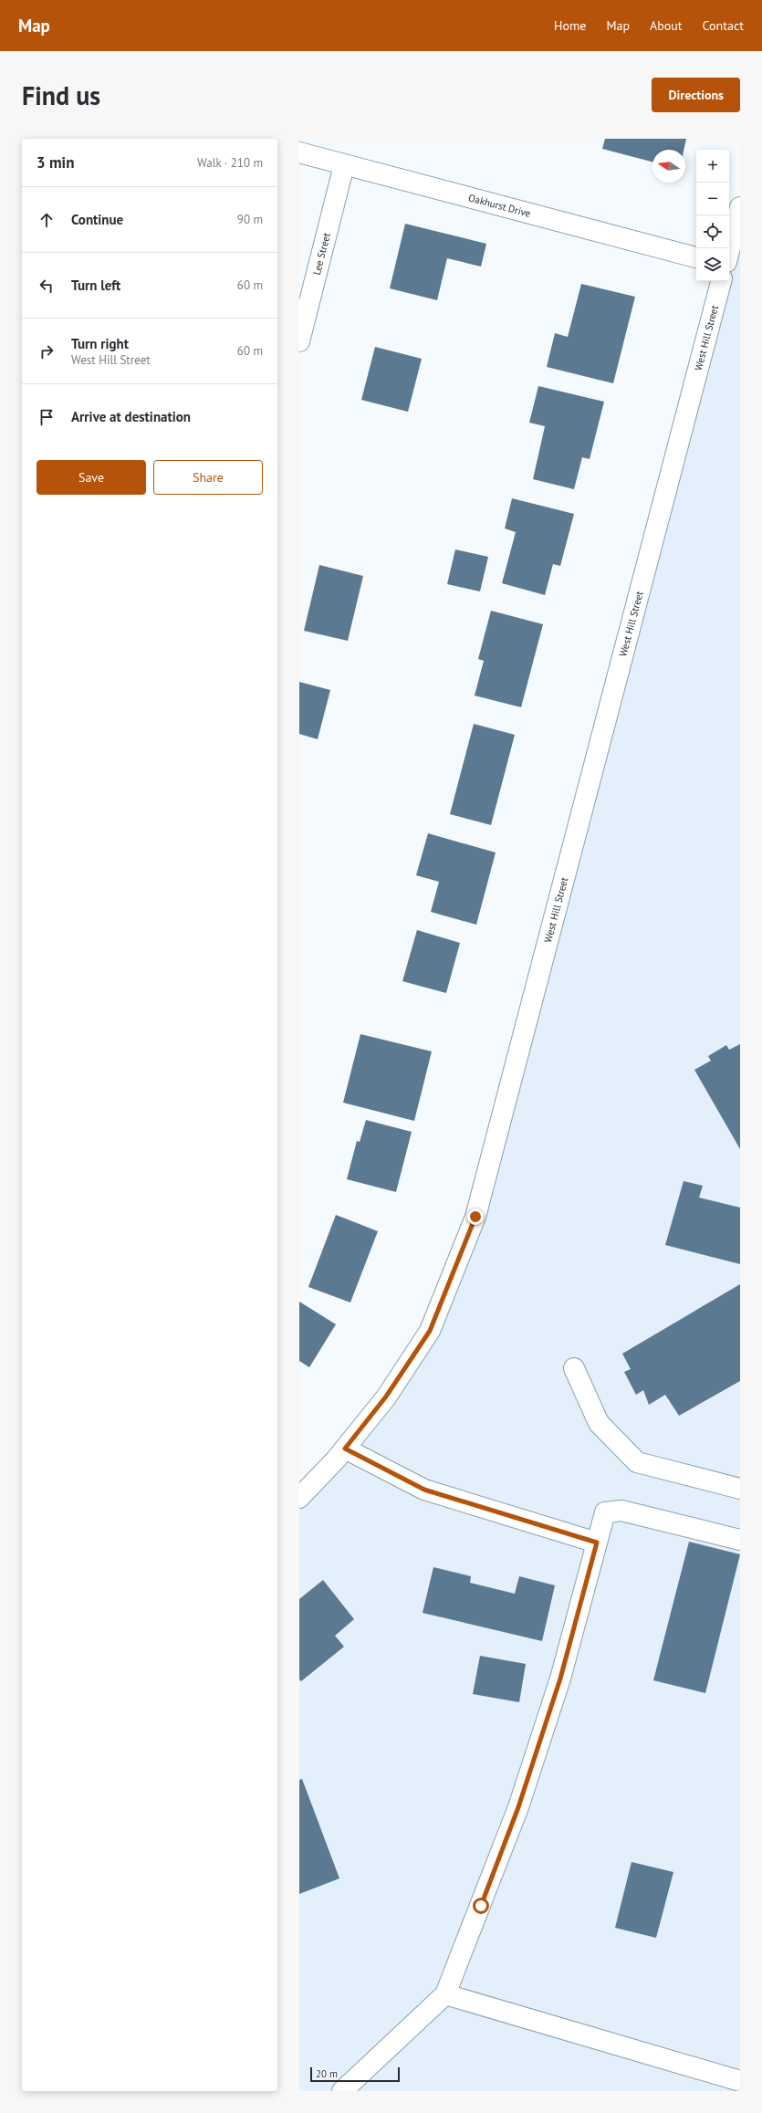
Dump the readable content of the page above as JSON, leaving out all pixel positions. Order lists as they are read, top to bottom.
{
  "streets": {
    "street": ["Oakhurst Drive", "Lee Street", "West Hill Street"]
  },
  "crossings": [
    ["Oakhurst Drive", "Lee Street"]
  ],
  "scale_bar": "20 m",
  "north": "left",
  "page": {
    "header": "Map",
    "nav": [
      "Home",
      "Map",
      "About",
      "Contact"
    ],
    "buttons": [
      "Directions",
      ["Save", "Share"]
    ],
    "title": "Find us",
    "heading": ["3 min", "Walk · 210 m"],
    "map_buttons": ["+", "−"],
    "list": [
      ["Continue", "90 m"],
      ["Turn left", "60 m"],
      ["Turn right", "West Hill Street", "60 m"],
      "Arrive at destination"
    ],
    "scale": "20 m"
  }
}
